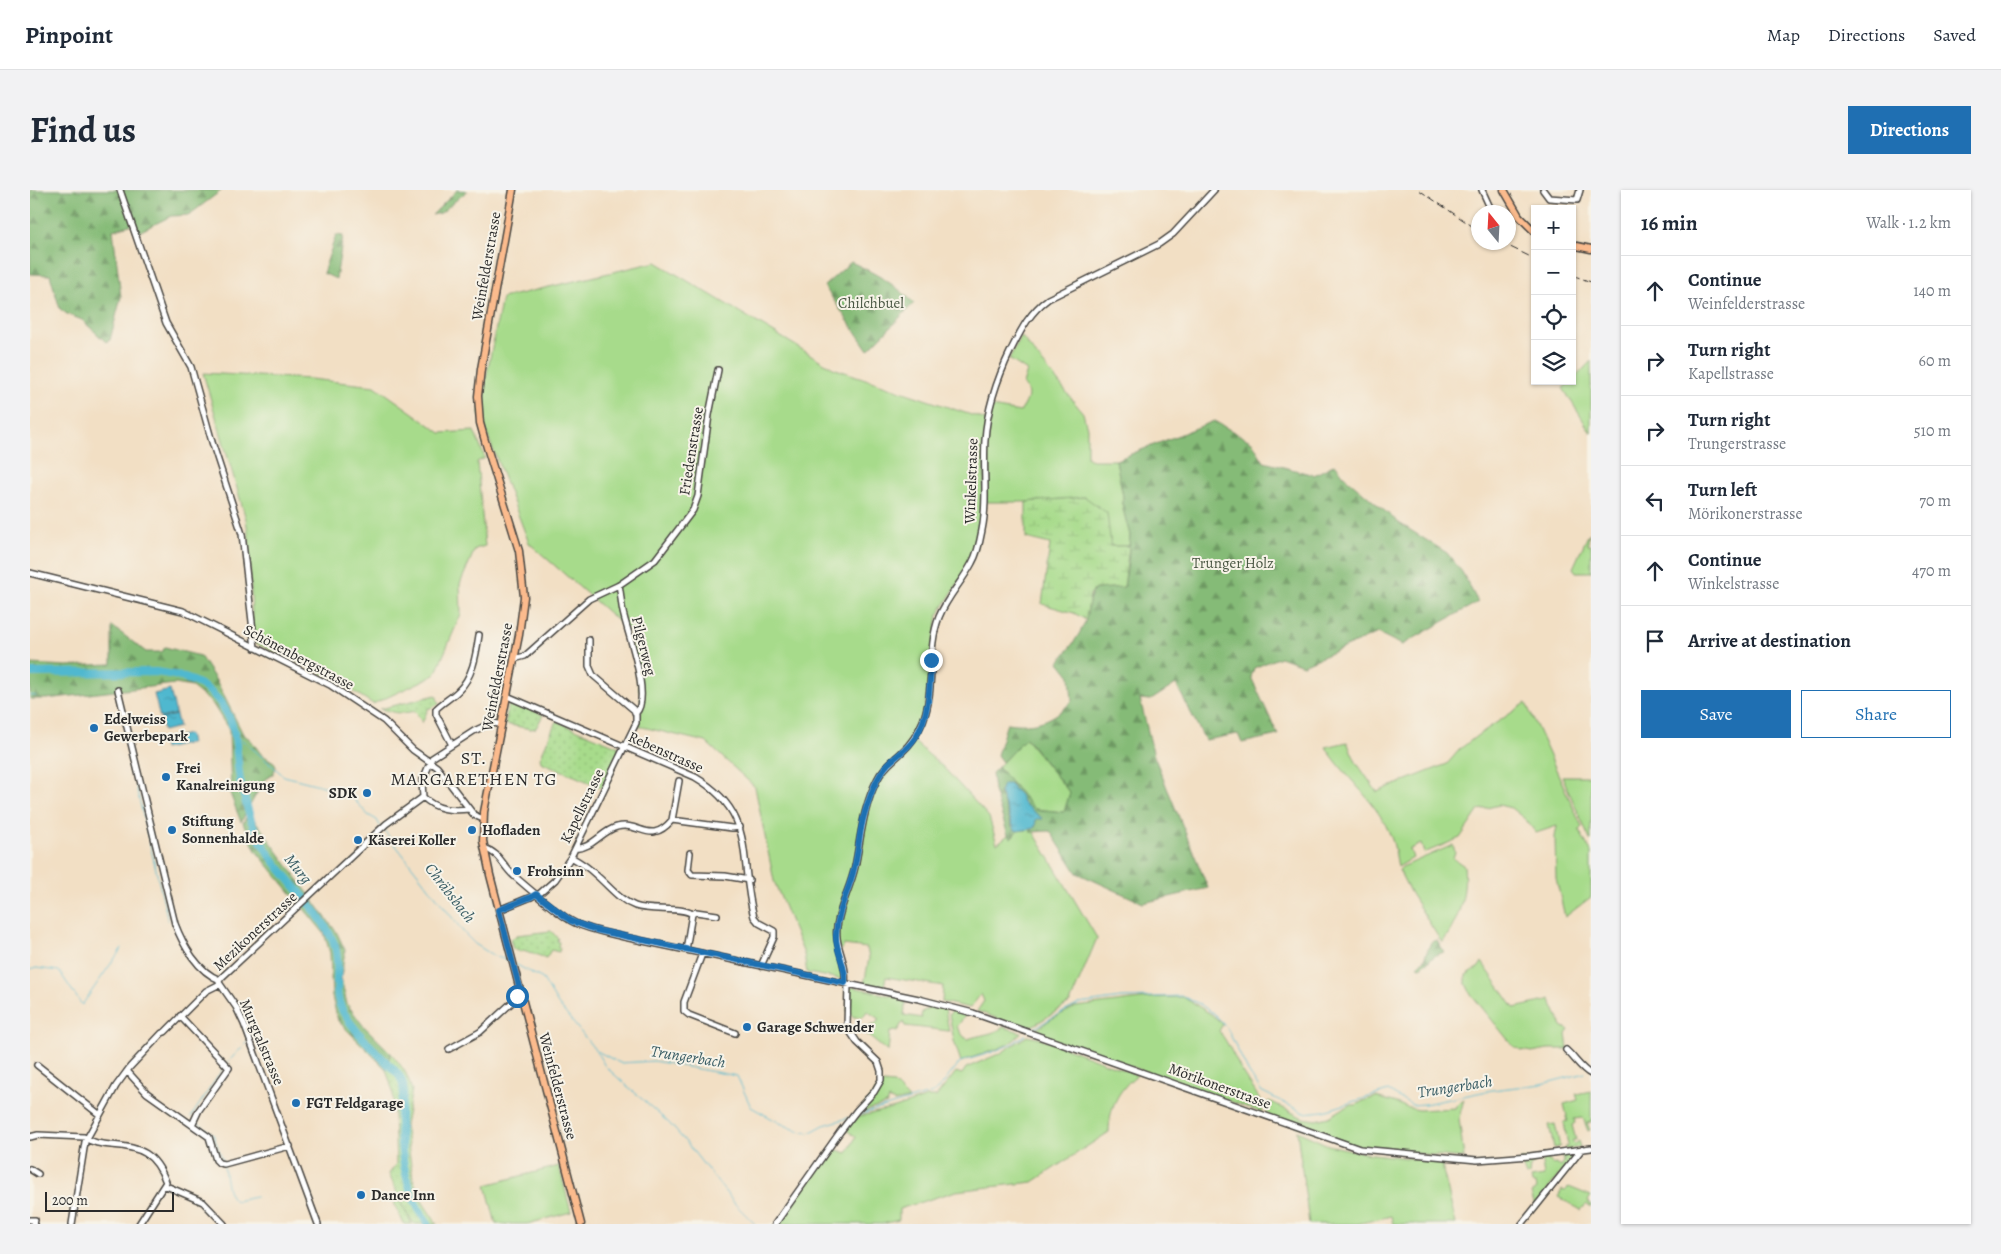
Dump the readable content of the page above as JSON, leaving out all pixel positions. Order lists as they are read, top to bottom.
{
  "streets": {
    "main road": ["Weinfelderstrasse"],
    "street": [
      "Friedenstrasse",
      "Winkelstrasse",
      "Pilgerweg",
      "Schönenbergstrasse",
      "Rebenstrasse",
      "Kapellstrasse",
      "Mezikonerstrasse",
      "Murgtalstrasse",
      "Mörikonerstrasse"
    ]
  },
  "crossings": [
    ["Weinfelderstrasse", "Friedenstrasse"],
    ["Weinfelderstrasse", "Schönenbergstrasse"],
    ["Weinfelderstrasse", "Rebenstrasse"],
    ["Weinfelderstrasse", "Kapellstrasse"],
    ["Weinfelderstrasse", "Mörikonerstrasse"],
    ["Friedenstrasse", "Pilgerweg"],
    ["Winkelstrasse", "Mörikonerstrasse"],
    ["Pilgerweg", "Rebenstrasse"],
    ["Pilgerweg", "Kapellstrasse"],
    ["Rebenstrasse", "Kapellstrasse"],
    ["Rebenstrasse", "Mörikonerstrasse"],
    ["Kapellstrasse", "Mörikonerstrasse"],
    ["Mezikonerstrasse", "Murgtalstrasse"]
  ],
  "districts": ["ST. MARGARETHEN TG"],
  "water": ["Murg", "Chräbsbach", "Trungerbach"],
  "parks": ["Chilchbuel", "Trunger Holz"],
  "places": [
    "Edelweiss Gewerbepark",
    "Frei Kanalreinigung",
    "SDK",
    "Stiftung Sonnenhalde",
    "Hofladen",
    "Käserei Koller",
    "Frohsinn",
    "Garage Schwender",
    "FGT Feldgarage",
    "Dance Inn"
  ],
  "scale_bar": "200 m",
  "north": "top",
  "page": {
    "header": "Pinpoint",
    "nav": ["Map", "Directions", "Saved"],
    "title": "Find us",
    "buttons": [
      "Directions",
      ["Save", "Share"]
    ],
    "heading": ["16 min", "Walk · 1.2 km"],
    "map_buttons": ["+", "−"],
    "list": [
      ["Continue", "Weinfelderstrasse", "140 m"],
      ["Turn right", "Kapellstrasse", "60 m"],
      ["Turn right", "Trungerstrasse", "510 m"],
      ["Turn left", "Mörikonerstrasse", "70 m"],
      ["Continue", "Winkelstrasse", "470 m"],
      "Arrive at destination"
    ],
    "scale": "200 m"
  }
}
